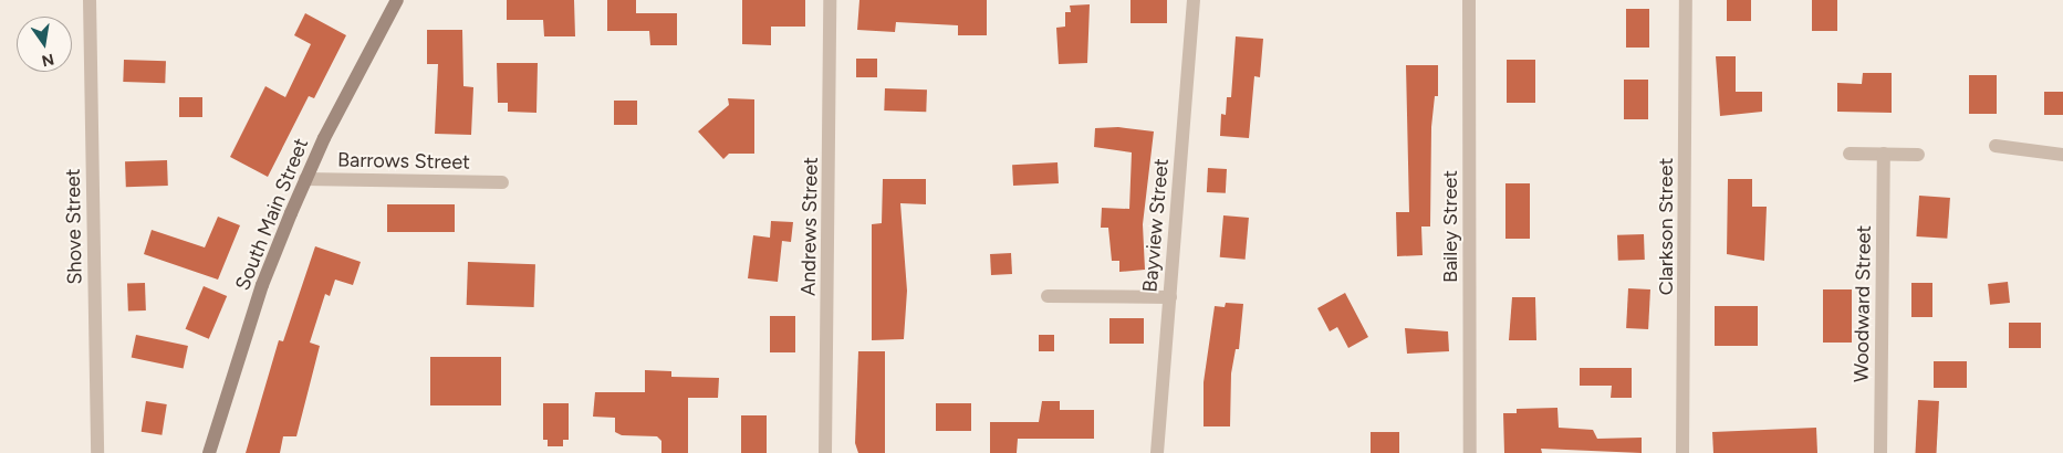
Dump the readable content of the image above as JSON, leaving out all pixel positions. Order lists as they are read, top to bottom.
{
  "streets": {
    "main road": ["South Main Street"],
    "street": [
      "Barrows Street",
      "Bayview Street",
      "Shove Street",
      "Andrews Street",
      "Bailey Street",
      "Clarkson Street",
      "Woodward Street"
    ]
  },
  "crossings": [
    ["Barrows Street", "South Main Street"]
  ],
  "north": "bottom"
}
